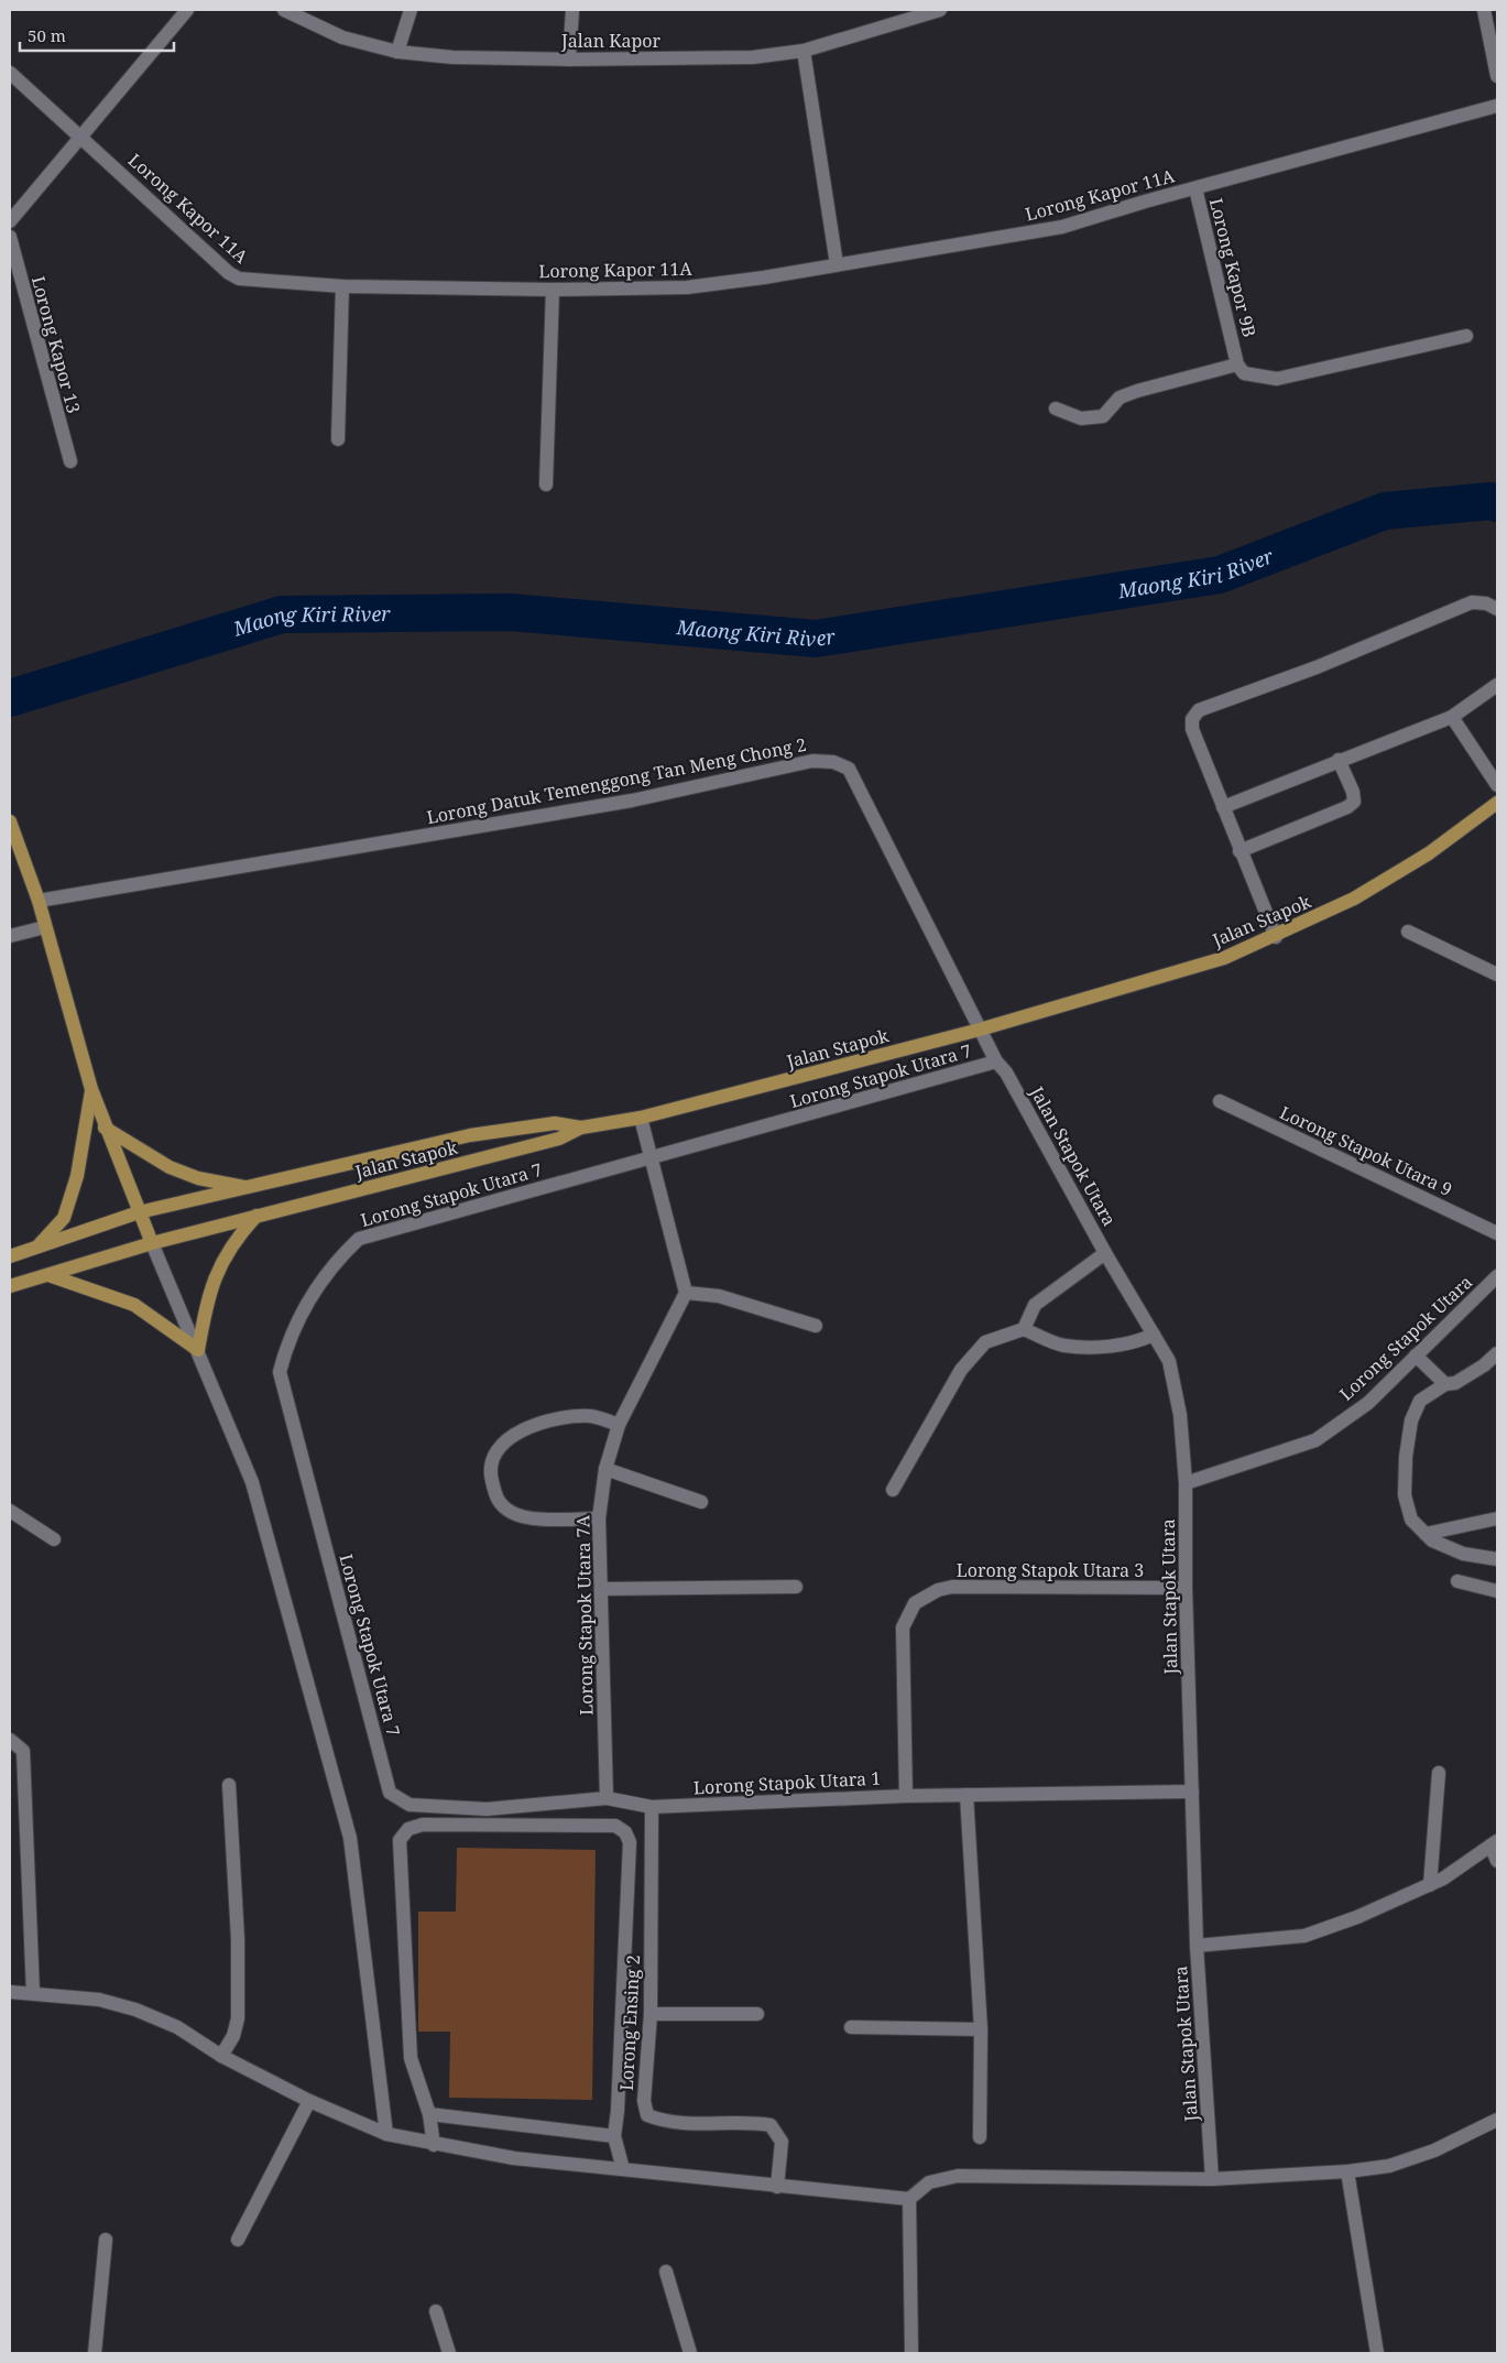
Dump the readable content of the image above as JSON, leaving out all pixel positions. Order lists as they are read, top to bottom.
{
  "streets": {
    "main road": ["Jalan Stapok"],
    "street": [
      "Jalan Kapor",
      "Lorong Kapor 11A",
      "Lorong Kapor 9B",
      "Lorong Kapor 13",
      "Lorong Datuk Temenggong Tan Meng Chong 2",
      "Lorong Stapok Utara 7",
      "Lorong Stapok Utara 9",
      "Jalan Stapok Utara",
      "Lorong Stapok Utara",
      "Lorong Stapok Utara 3",
      "Lorong Stapok Utara 7A",
      "Lorong Stapok Utara 1",
      "Lorong Ensing 2"
    ]
  },
  "crossings": [
    ["Lorong Kapor 11A", "Lorong Kapor 9B"],
    ["Lorong Datuk Temenggong Tan Meng Chong 2", "Jalan Stapok"],
    ["Lorong Datuk Temenggong Tan Meng Chong 2", "Lorong Stapok Utara 7"],
    ["Lorong Datuk Temenggong Tan Meng Chong 2", "Jalan Stapok Utara"],
    ["Lorong Stapok Utara 7", "Jalan Stapok Utara"],
    ["Lorong Stapok Utara 7", "Lorong Stapok Utara 1"],
    ["Jalan Stapok Utara", "Lorong Stapok Utara"],
    ["Jalan Stapok Utara", "Lorong Stapok Utara 3"],
    ["Jalan Stapok Utara", "Lorong Stapok Utara 1"],
    ["Lorong Stapok Utara 3", "Lorong Stapok Utara 1"],
    ["Lorong Stapok Utara 7A", "Lorong Stapok Utara 1"],
    ["Lorong Stapok Utara 1", "Lorong Ensing 2"]
  ],
  "water": ["Maong Kiri River"],
  "scale_bar": "50 m"
}
